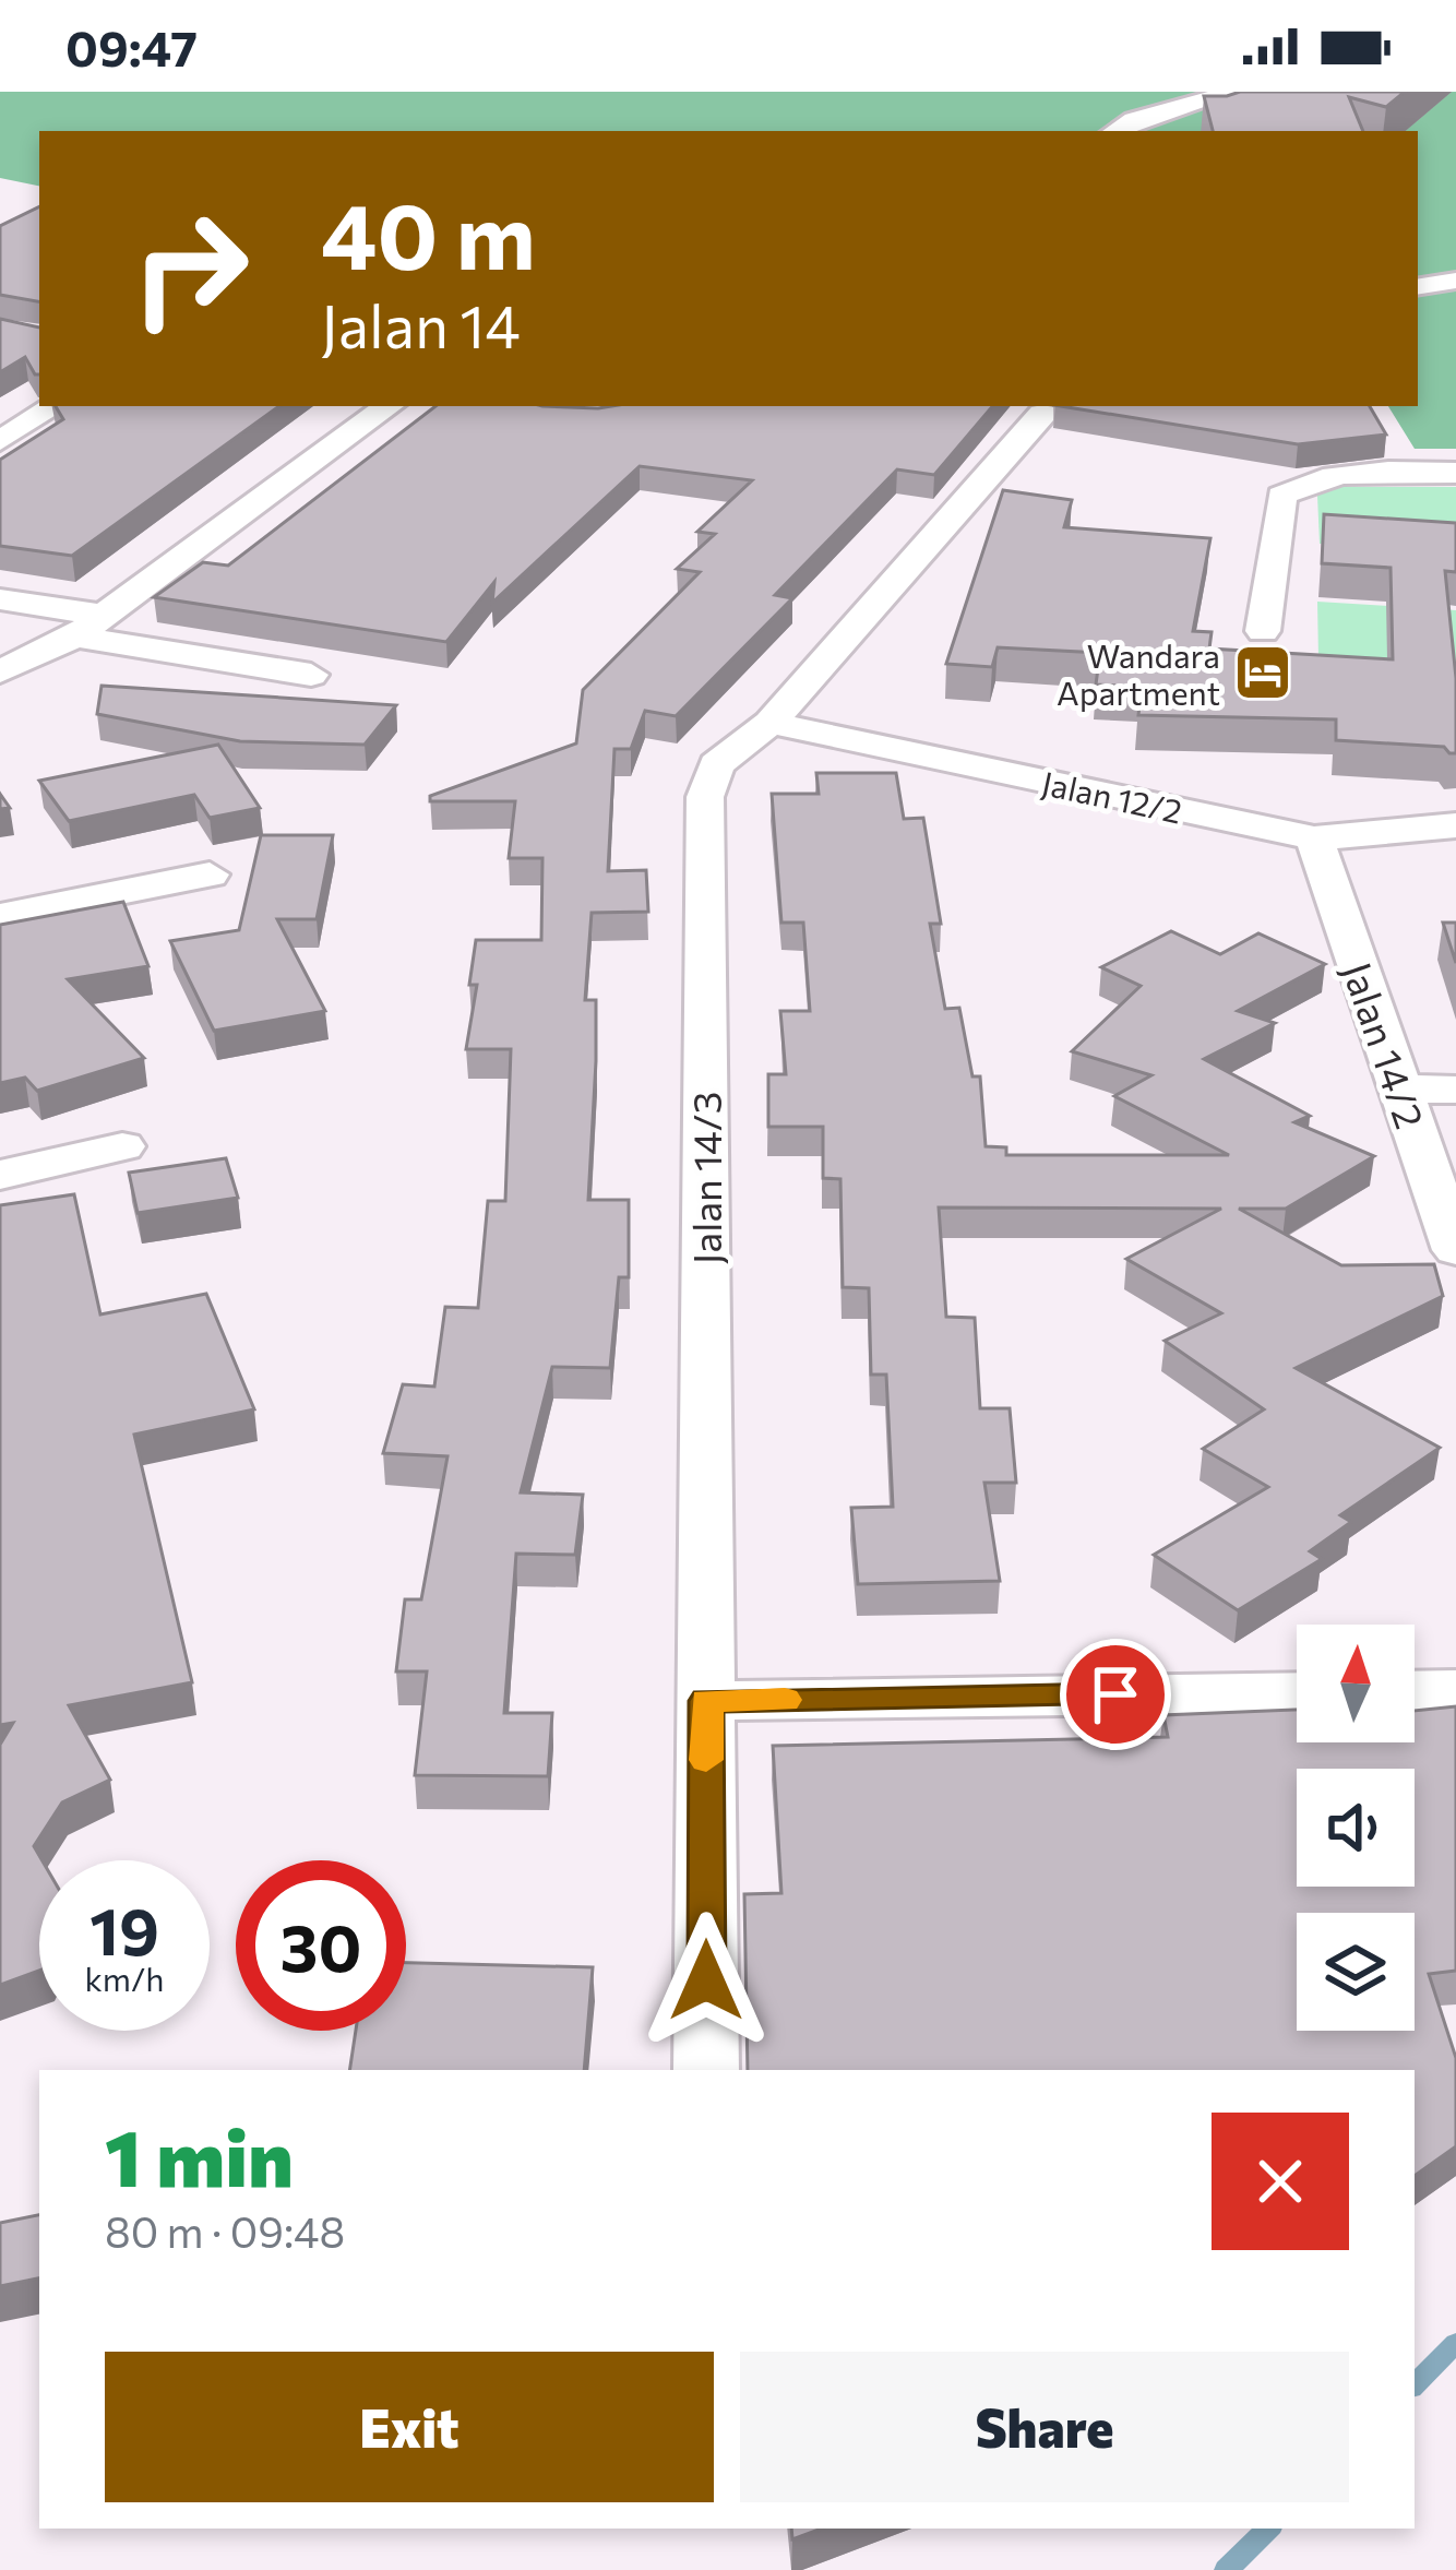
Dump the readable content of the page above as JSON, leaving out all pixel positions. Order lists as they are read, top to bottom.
{
  "streets": {
    "street": ["Jalan 12/2", "Jalan 14/2", "Jalan 14/3"]
  },
  "crossings": [
    ["Jalan 12/2", "Jalan 14/2"],
    ["Jalan 12/2", "Jalan 14/3"]
  ],
  "places": {
    "hotel": ["Wandara Apartment"]
  },
  "north": "top",
  "page": {
    "status": "09:47",
    "turn": ["40 m", "Jalan 14"],
    "speed": "19 km/h",
    "limit": "30",
    "heading": ["1 min", "80 m · 09:48"],
    "buttons": ["Exit", "Share"]
  }
}
